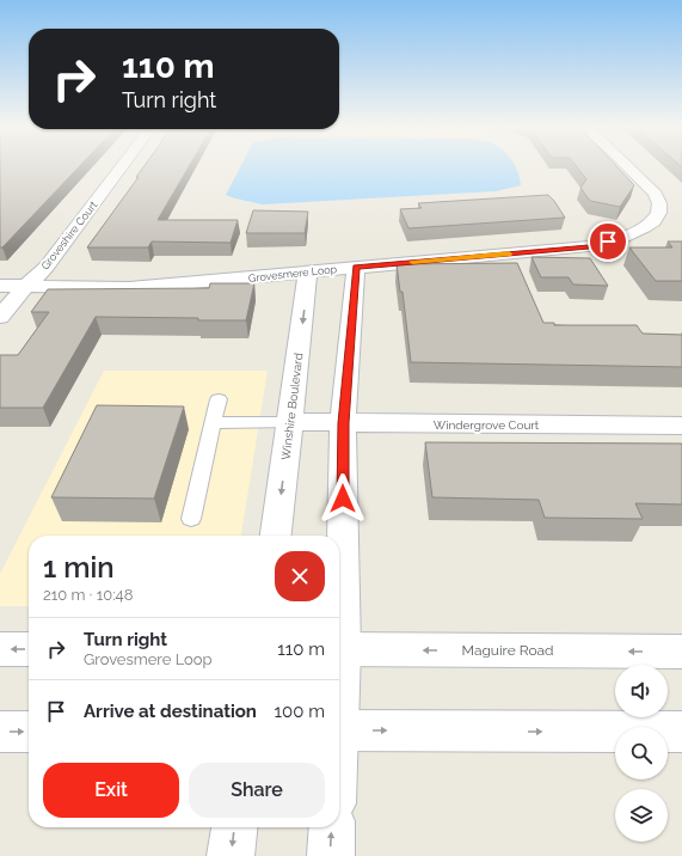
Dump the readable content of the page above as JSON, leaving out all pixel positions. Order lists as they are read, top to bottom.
{
  "streets": {
    "street": [
      "Groveshire Court",
      "Grovesmere Loop",
      "Winshire Boulevard",
      "Windergrove Court",
      "Maguire Road"
    ]
  },
  "crossings": [
    ["Groveshire Court", "Grovesmere Loop"],
    ["Grovesmere Loop", "Winshire Boulevard"],
    ["Winshire Boulevard", "Windergrove Court"]
  ],
  "page": {
    "turn": ["110 m", "Turn right"],
    "heading": ["1 min", "210 m · 10:48"],
    "list": [
      {
        "name": "Turn right",
        "note": "Grovesmere Loop",
        "value": "110 m"
      },
      {
        "name": "Arrive at destination",
        "value": "100 m"
      }
    ],
    "buttons": ["Exit", "Share"]
  }
}
